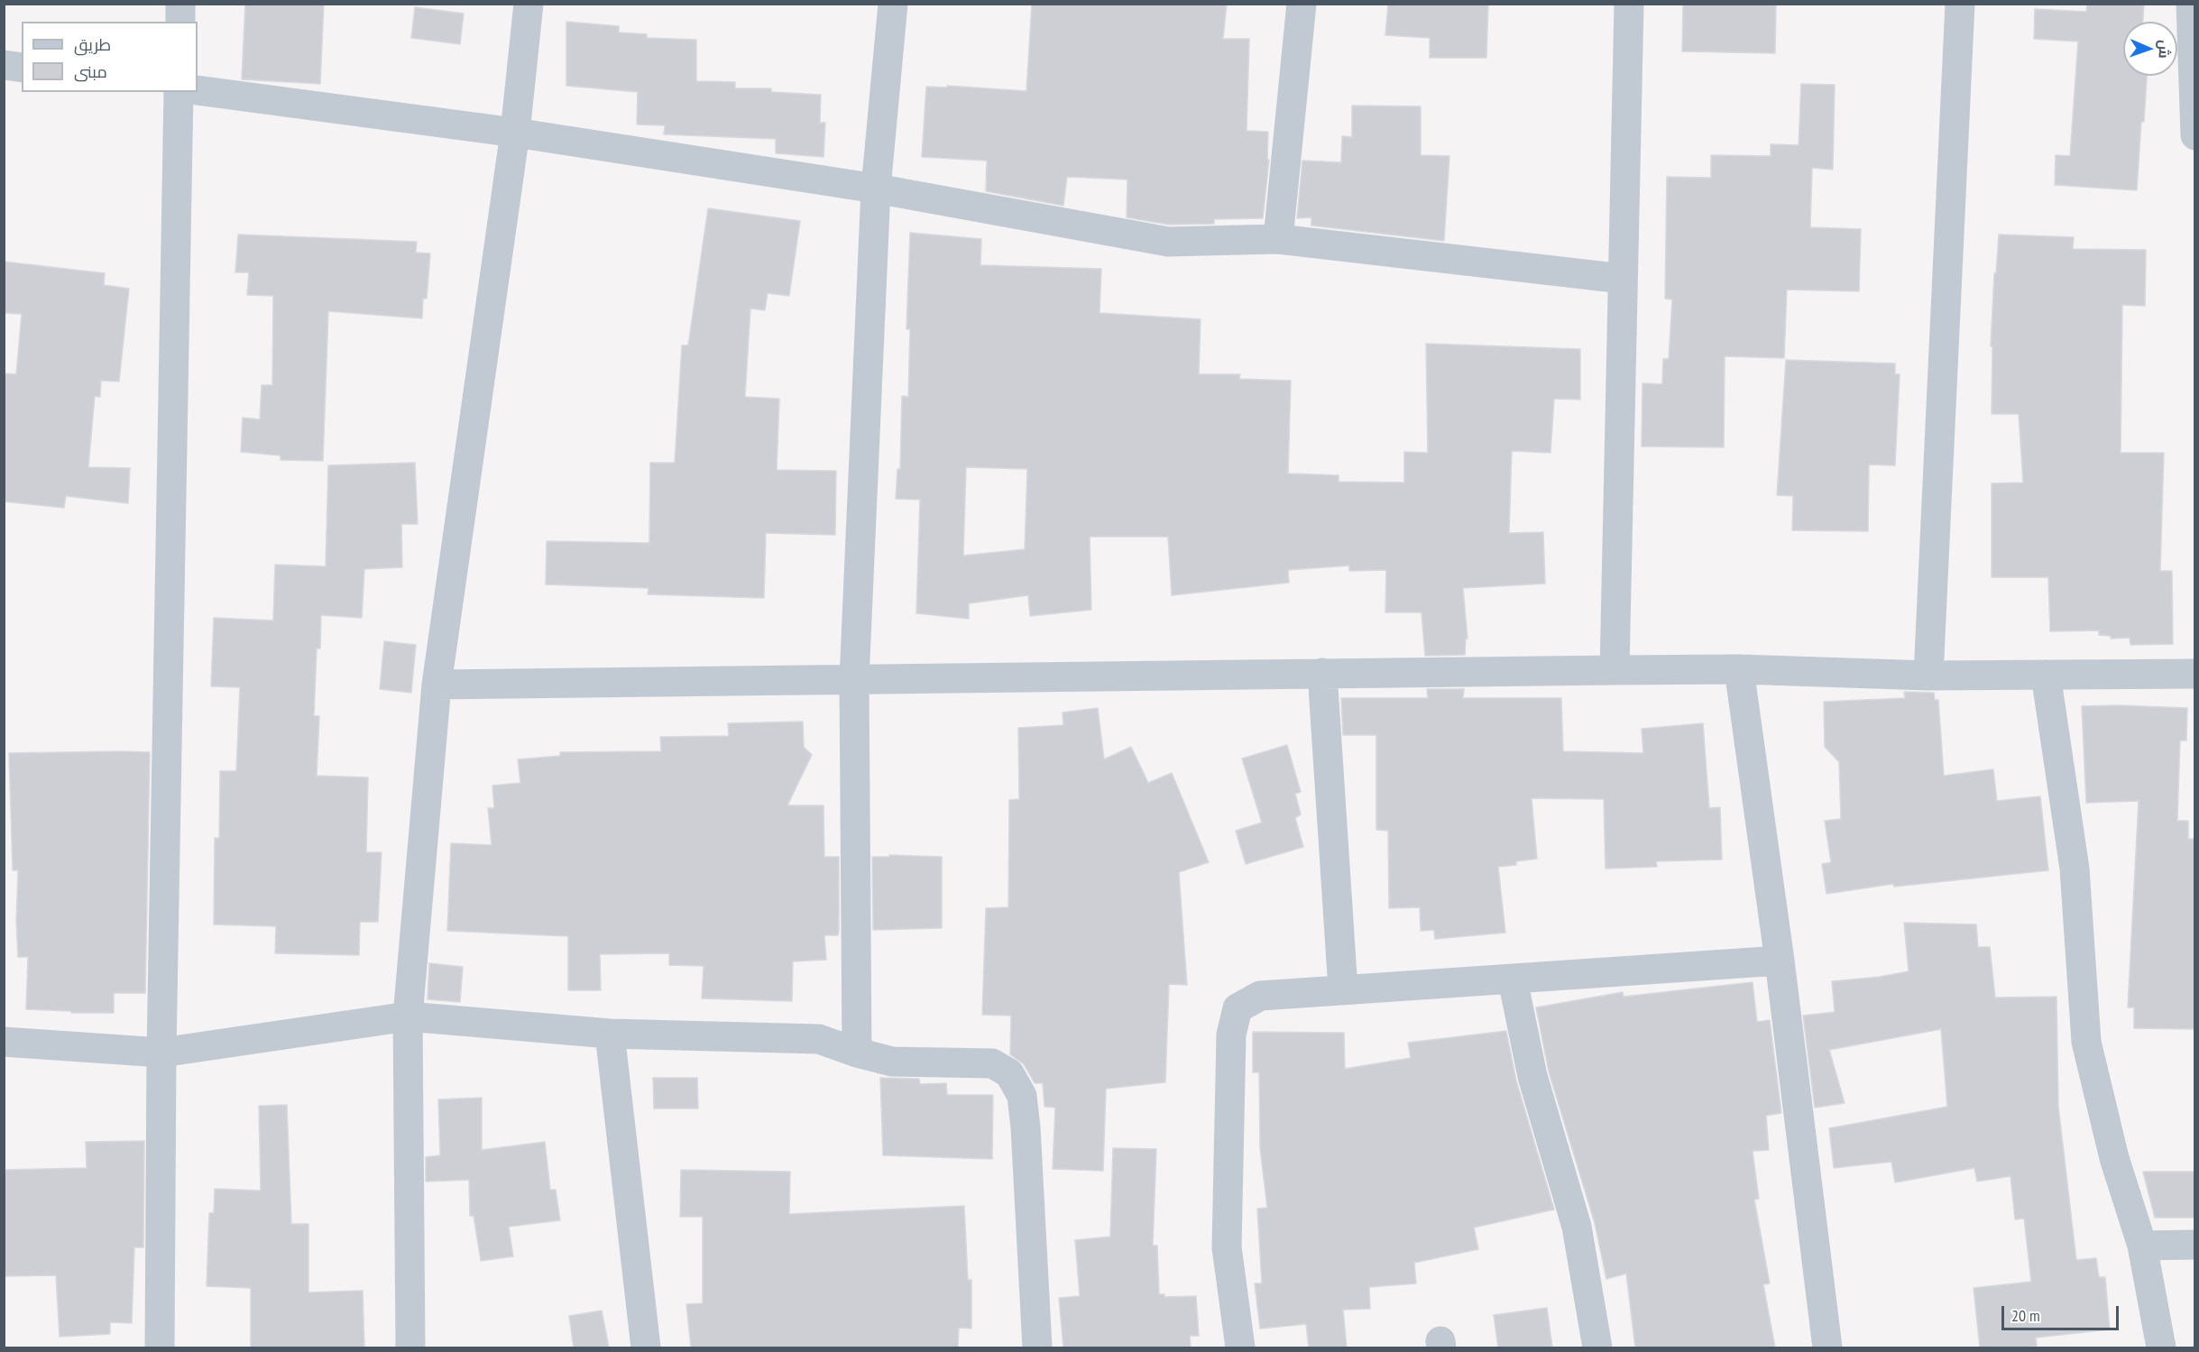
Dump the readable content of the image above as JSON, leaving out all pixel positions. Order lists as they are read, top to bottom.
{
  "legend": ["طريق", "مبنى"],
  "scale_bar": "20 m",
  "north": "right"
}
